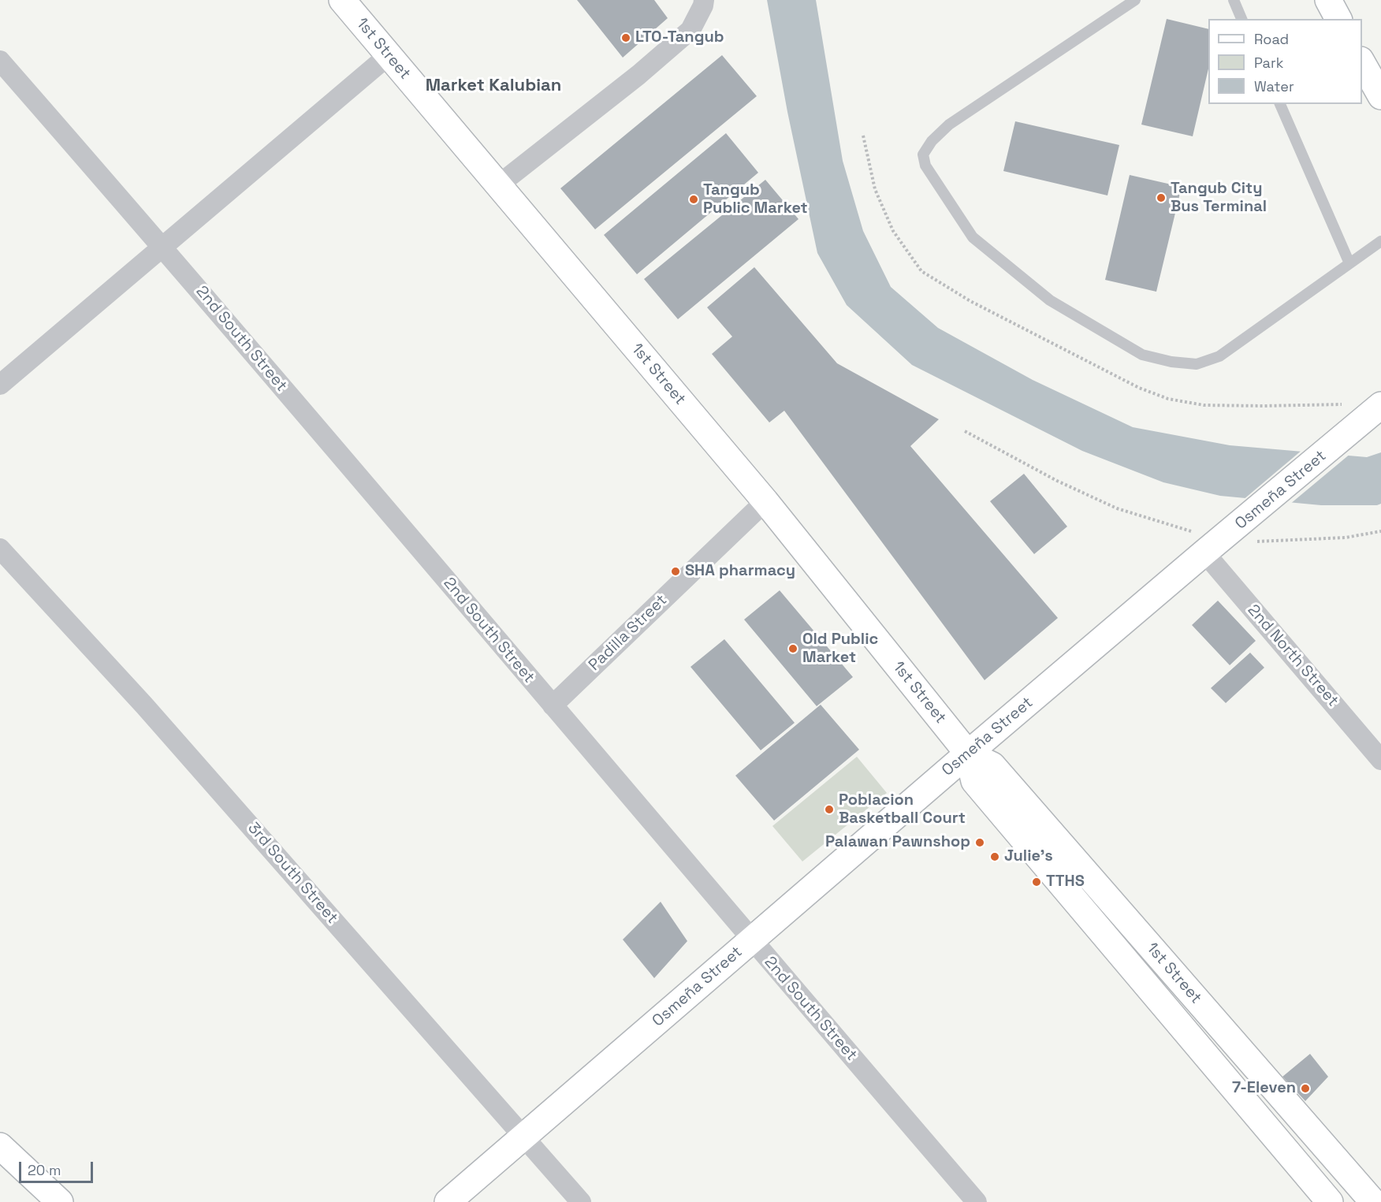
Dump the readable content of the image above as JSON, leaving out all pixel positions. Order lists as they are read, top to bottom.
{
  "streets": {
    "main road": ["1st Street", "Osmeña Street"],
    "street": [
      "2nd South Street",
      "Padilla Street",
      "2nd North Street",
      "3rd South Street"
    ]
  },
  "crossings": [
    ["1st Street", "Osmeña Street"],
    ["1st Street", "Padilla Street"],
    ["2nd South Street", "Osmeña Street"],
    ["2nd South Street", "Padilla Street"],
    ["Osmeña Street", "2nd North Street"],
    ["Osmeña Street", "3rd South Street"]
  ],
  "districts": ["Market Kalubian"],
  "places": [
    "LTO-Tangub",
    "Tangub City Bus Terminal",
    "Tangub Public Market",
    "SHA pharmacy",
    "Old Public Market",
    "Poblacion Basketball Court",
    "Palawan Pawnshop",
    "Julie's",
    "TTHS",
    "7-Eleven"
  ],
  "legend": ["Road", "Park", "Water"],
  "scale_bar": "20 m"
}
